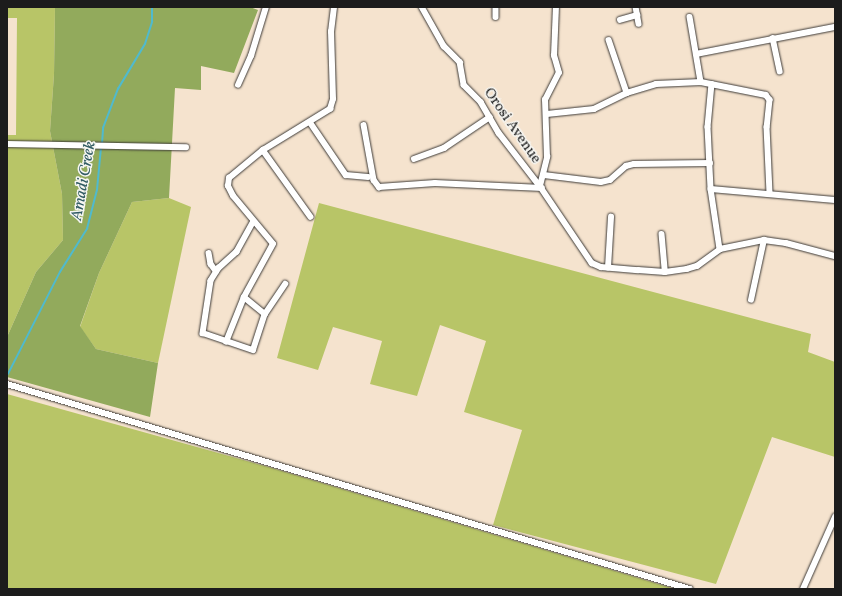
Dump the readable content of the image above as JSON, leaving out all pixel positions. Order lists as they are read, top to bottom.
{
  "streets": {
    "street": ["Orosi Avenue"]
  },
  "water": ["Amadi Creek"]
}
